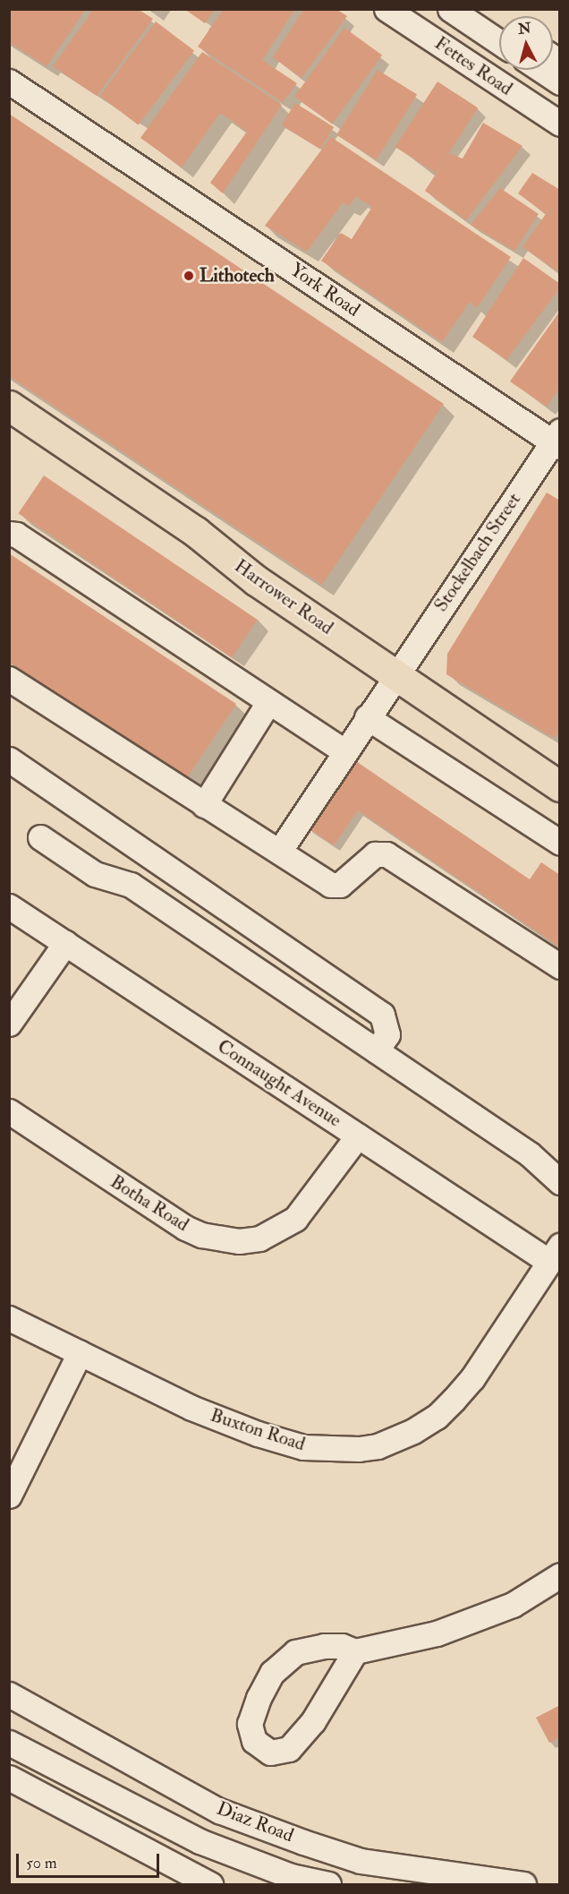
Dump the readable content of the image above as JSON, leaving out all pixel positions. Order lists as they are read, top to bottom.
{
  "streets": {
    "main road": ["Harrower Road"],
    "street": [
      "Fettes Road",
      "York Road",
      "Stockelbach Street",
      "Connaught Avenue",
      "Botha Road",
      "Buxton Road",
      "Diaz Road"
    ]
  },
  "crossings": [
    ["York Road", "Stockelbach Street"],
    ["Stockelbach Street", "Harrower Road"],
    ["Connaught Avenue", "Botha Road"],
    ["Connaught Avenue", "Buxton Road"]
  ],
  "places": ["Lithotech"],
  "scale_bar": "50 m",
  "north": "top"
}
